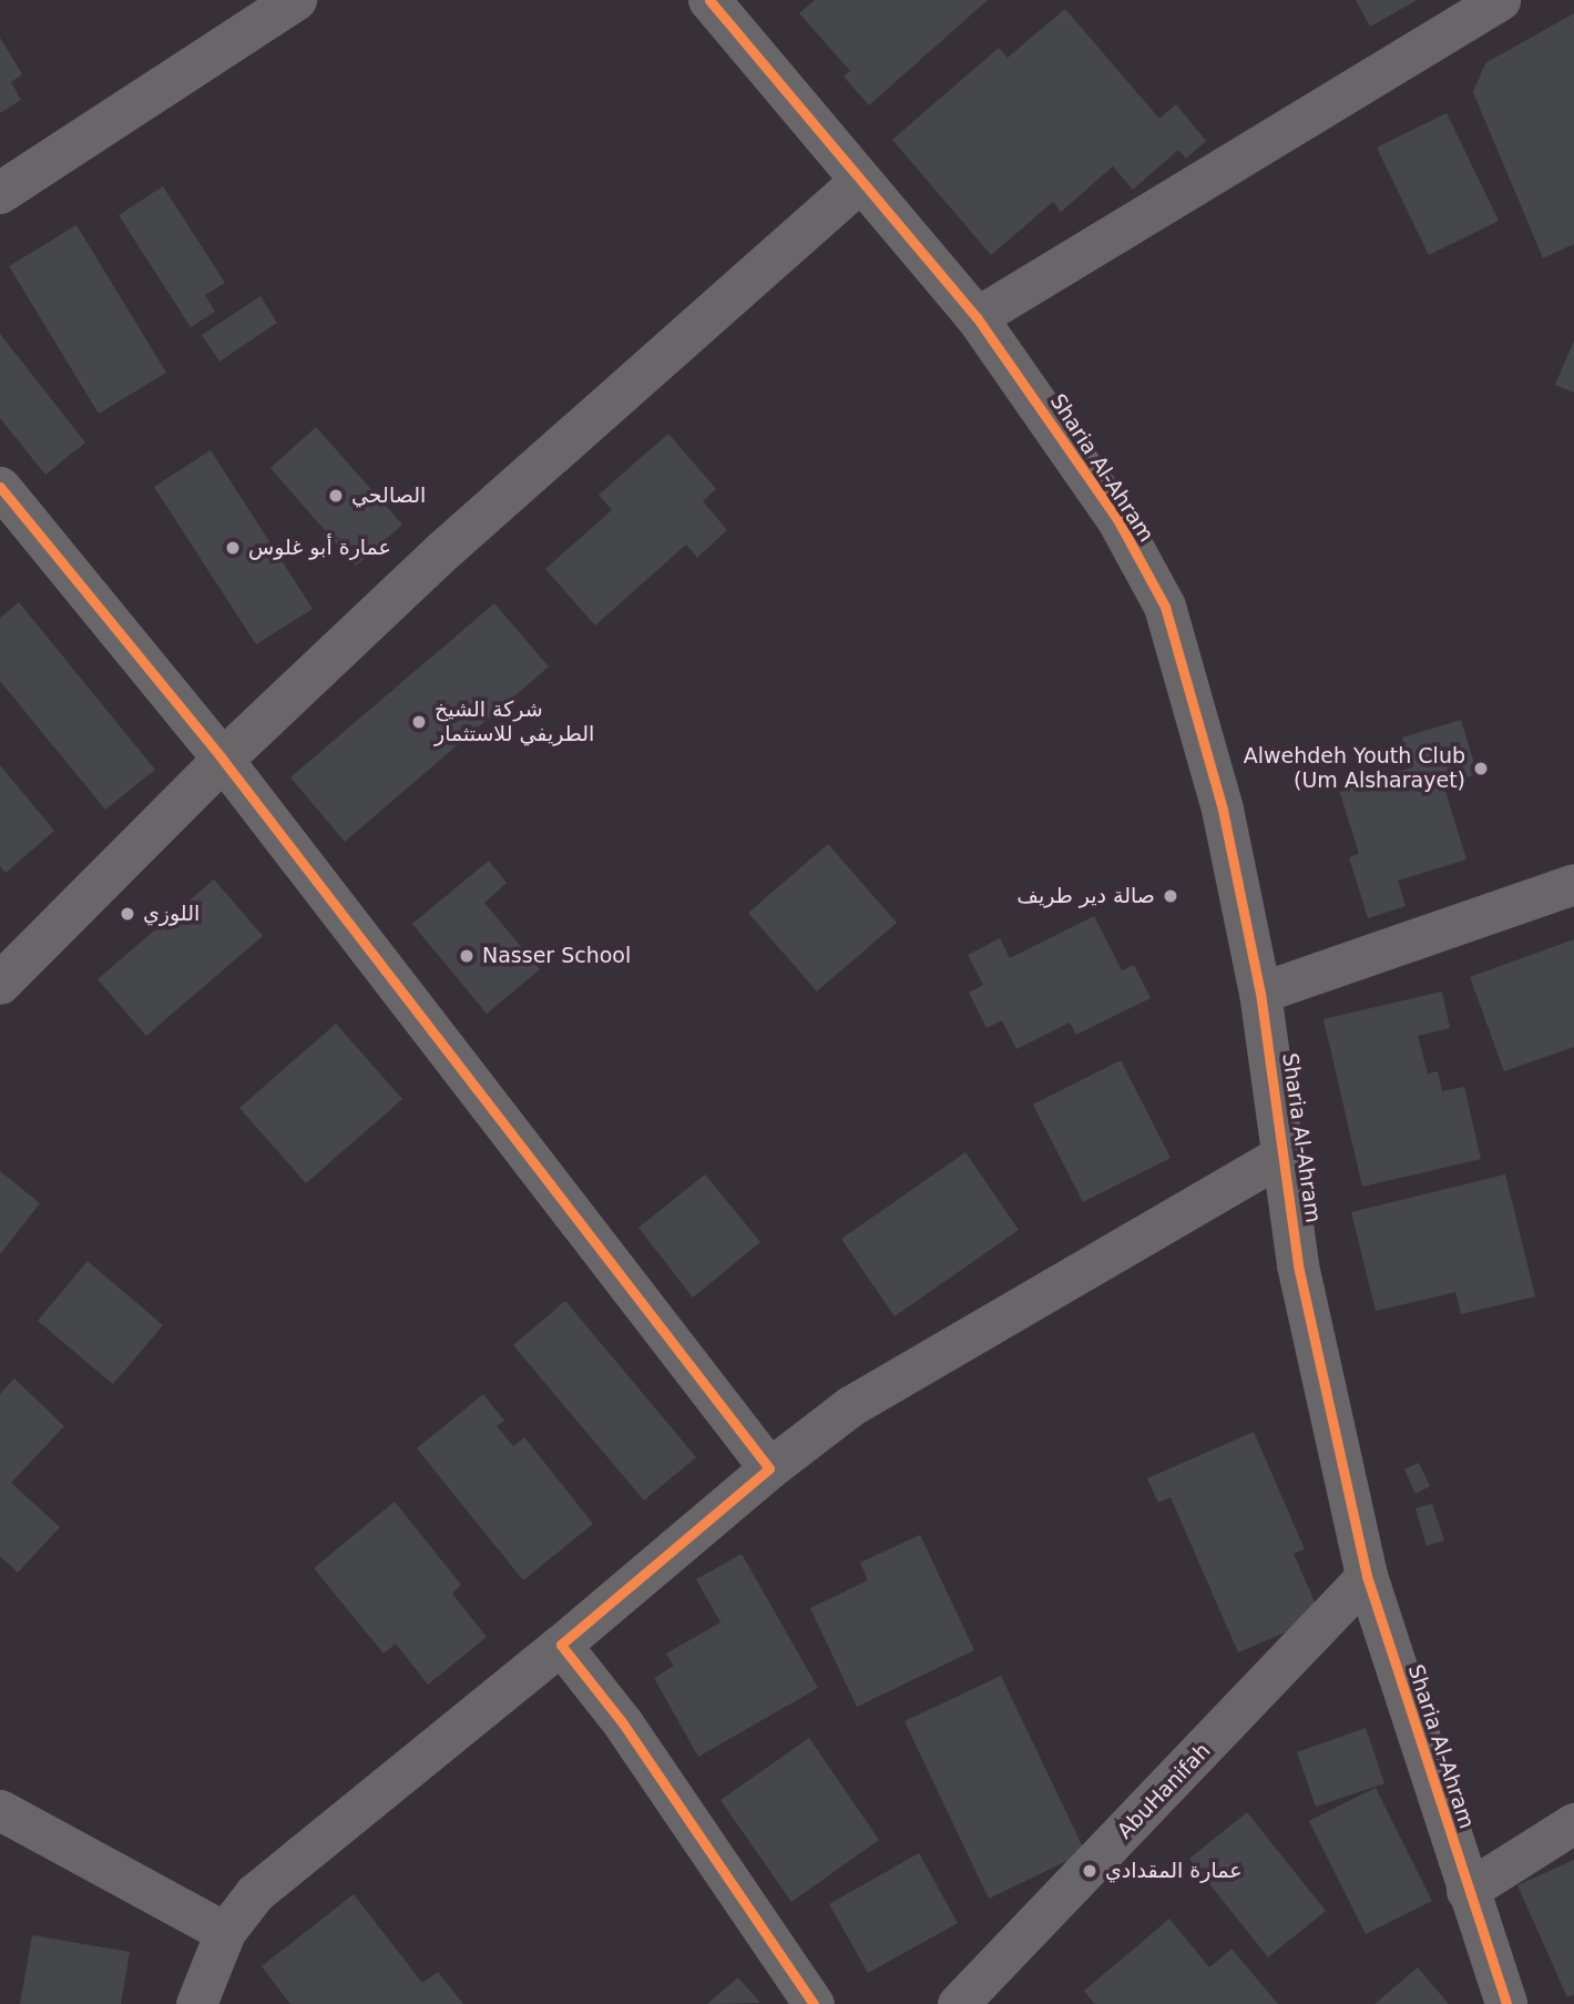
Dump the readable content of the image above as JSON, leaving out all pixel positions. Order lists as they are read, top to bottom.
{
  "streets": {
    "street": ["Sharia Al-Ahram", "AbuHanifah"]
  },
  "crossings": [
    ["Sharia Al-Ahram", "AbuHanifah"]
  ],
  "places": [
    "الصالحي",
    "عمارة أبو غلوس",
    "شركة الشيخ الطريفي للاستثمار",
    "Alwehdeh Youth Club (Um Alsharayet)",
    "صالة دير طريف",
    "اللوزي",
    "Nasser School",
    "عمارة المقدادي"
  ]
}
